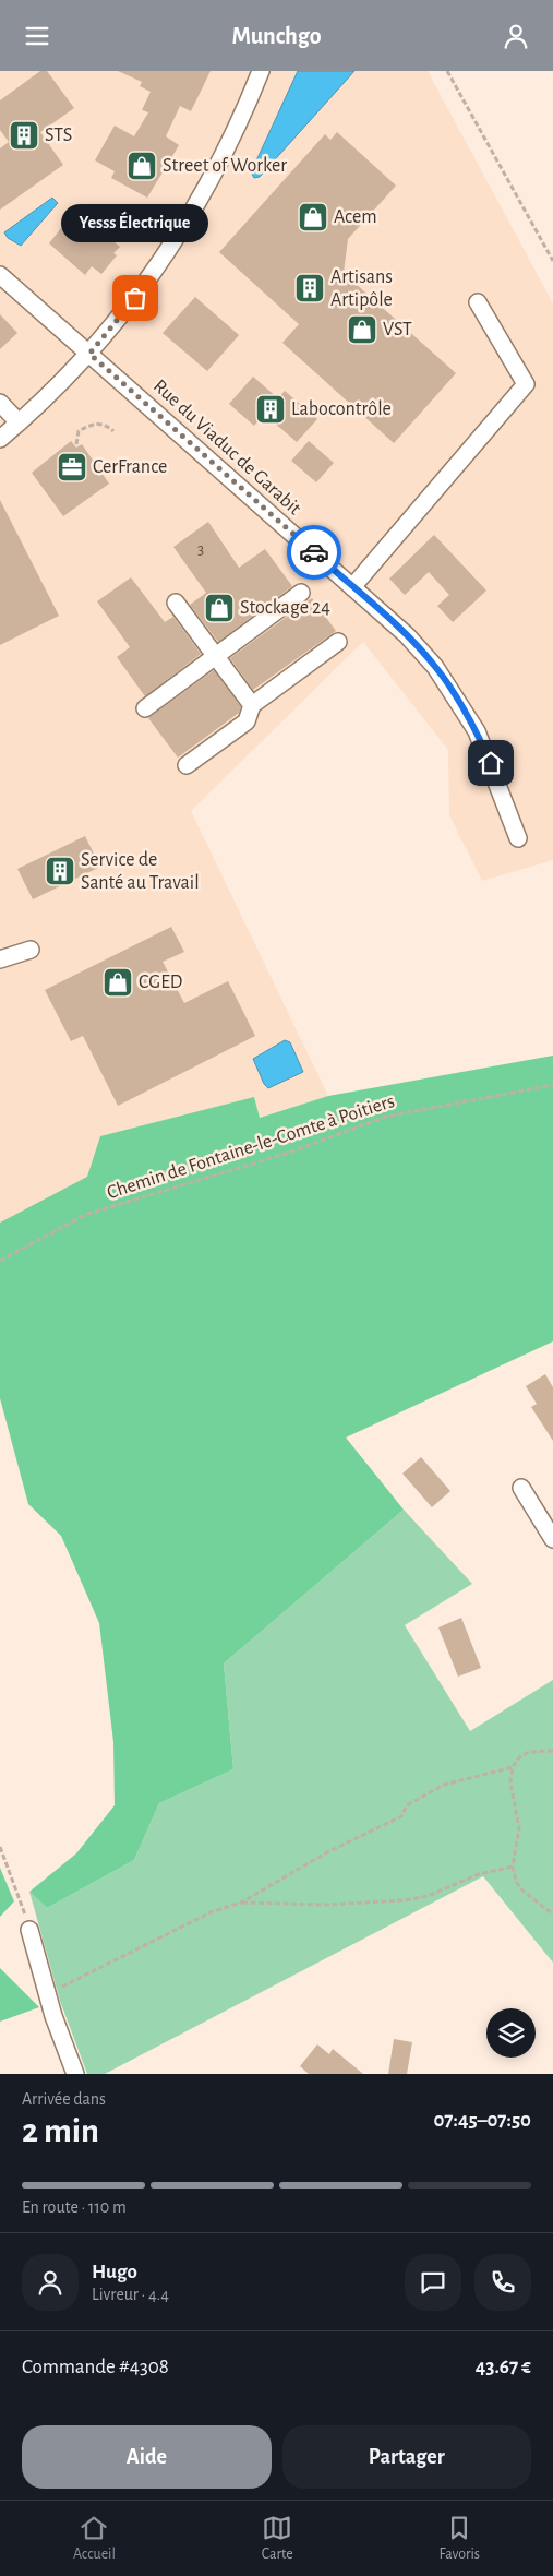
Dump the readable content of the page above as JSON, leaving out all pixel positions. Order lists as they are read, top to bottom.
{
  "streets": {
    "street": ["Rue du Viaduc de Garabit"],
    "path": ["Chemin de Fontaine-le-Comte à Poitiers"]
  },
  "places": {
    "building": [
      "STS",
      "Artisans Artipôle",
      "Labocontrôle",
      "Service de Santé au Travail"
    ],
    "shop": [
      "Street of Worker",
      "Acem",
      "VST",
      "Stockage 24",
      "CGED"
    ],
    "other": ["Yesss Électrique"],
    "office": ["CerFrance"]
  },
  "house_numbers": ["3"],
  "page": {
    "header": "Munchgo",
    "bubble": "Yesss Électrique",
    "heading": ["2 min", "Arrivée dans", "07:45–07:50"],
    "panel": [
      "Hugo",
      "Livreur · 4.4",
      "Commande #4308",
      "43.67 €"
    ],
    "bar": "En route · 110 m",
    "buttons": ["Aide", "Partager"],
    "tabs": ["Accueil", "Carte", "Favoris"]
  }
}
